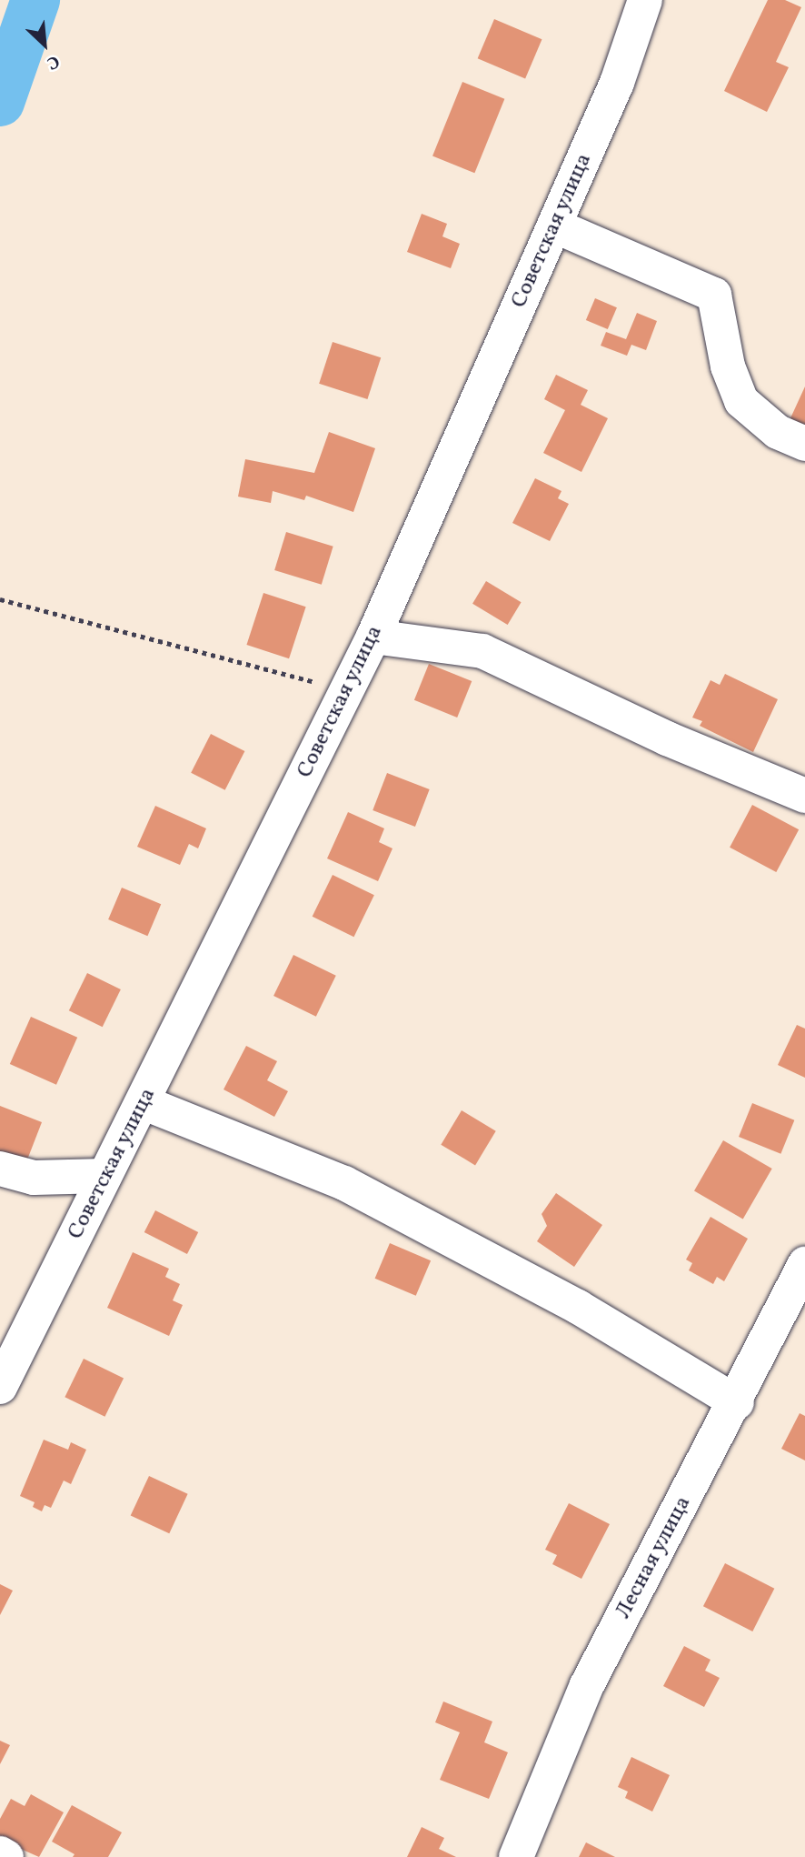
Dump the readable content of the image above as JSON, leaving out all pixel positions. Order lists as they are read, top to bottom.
{
  "streets": {
    "street": ["Советская улица", "Лесная улица"]
  },
  "north": "bottom right"
}
